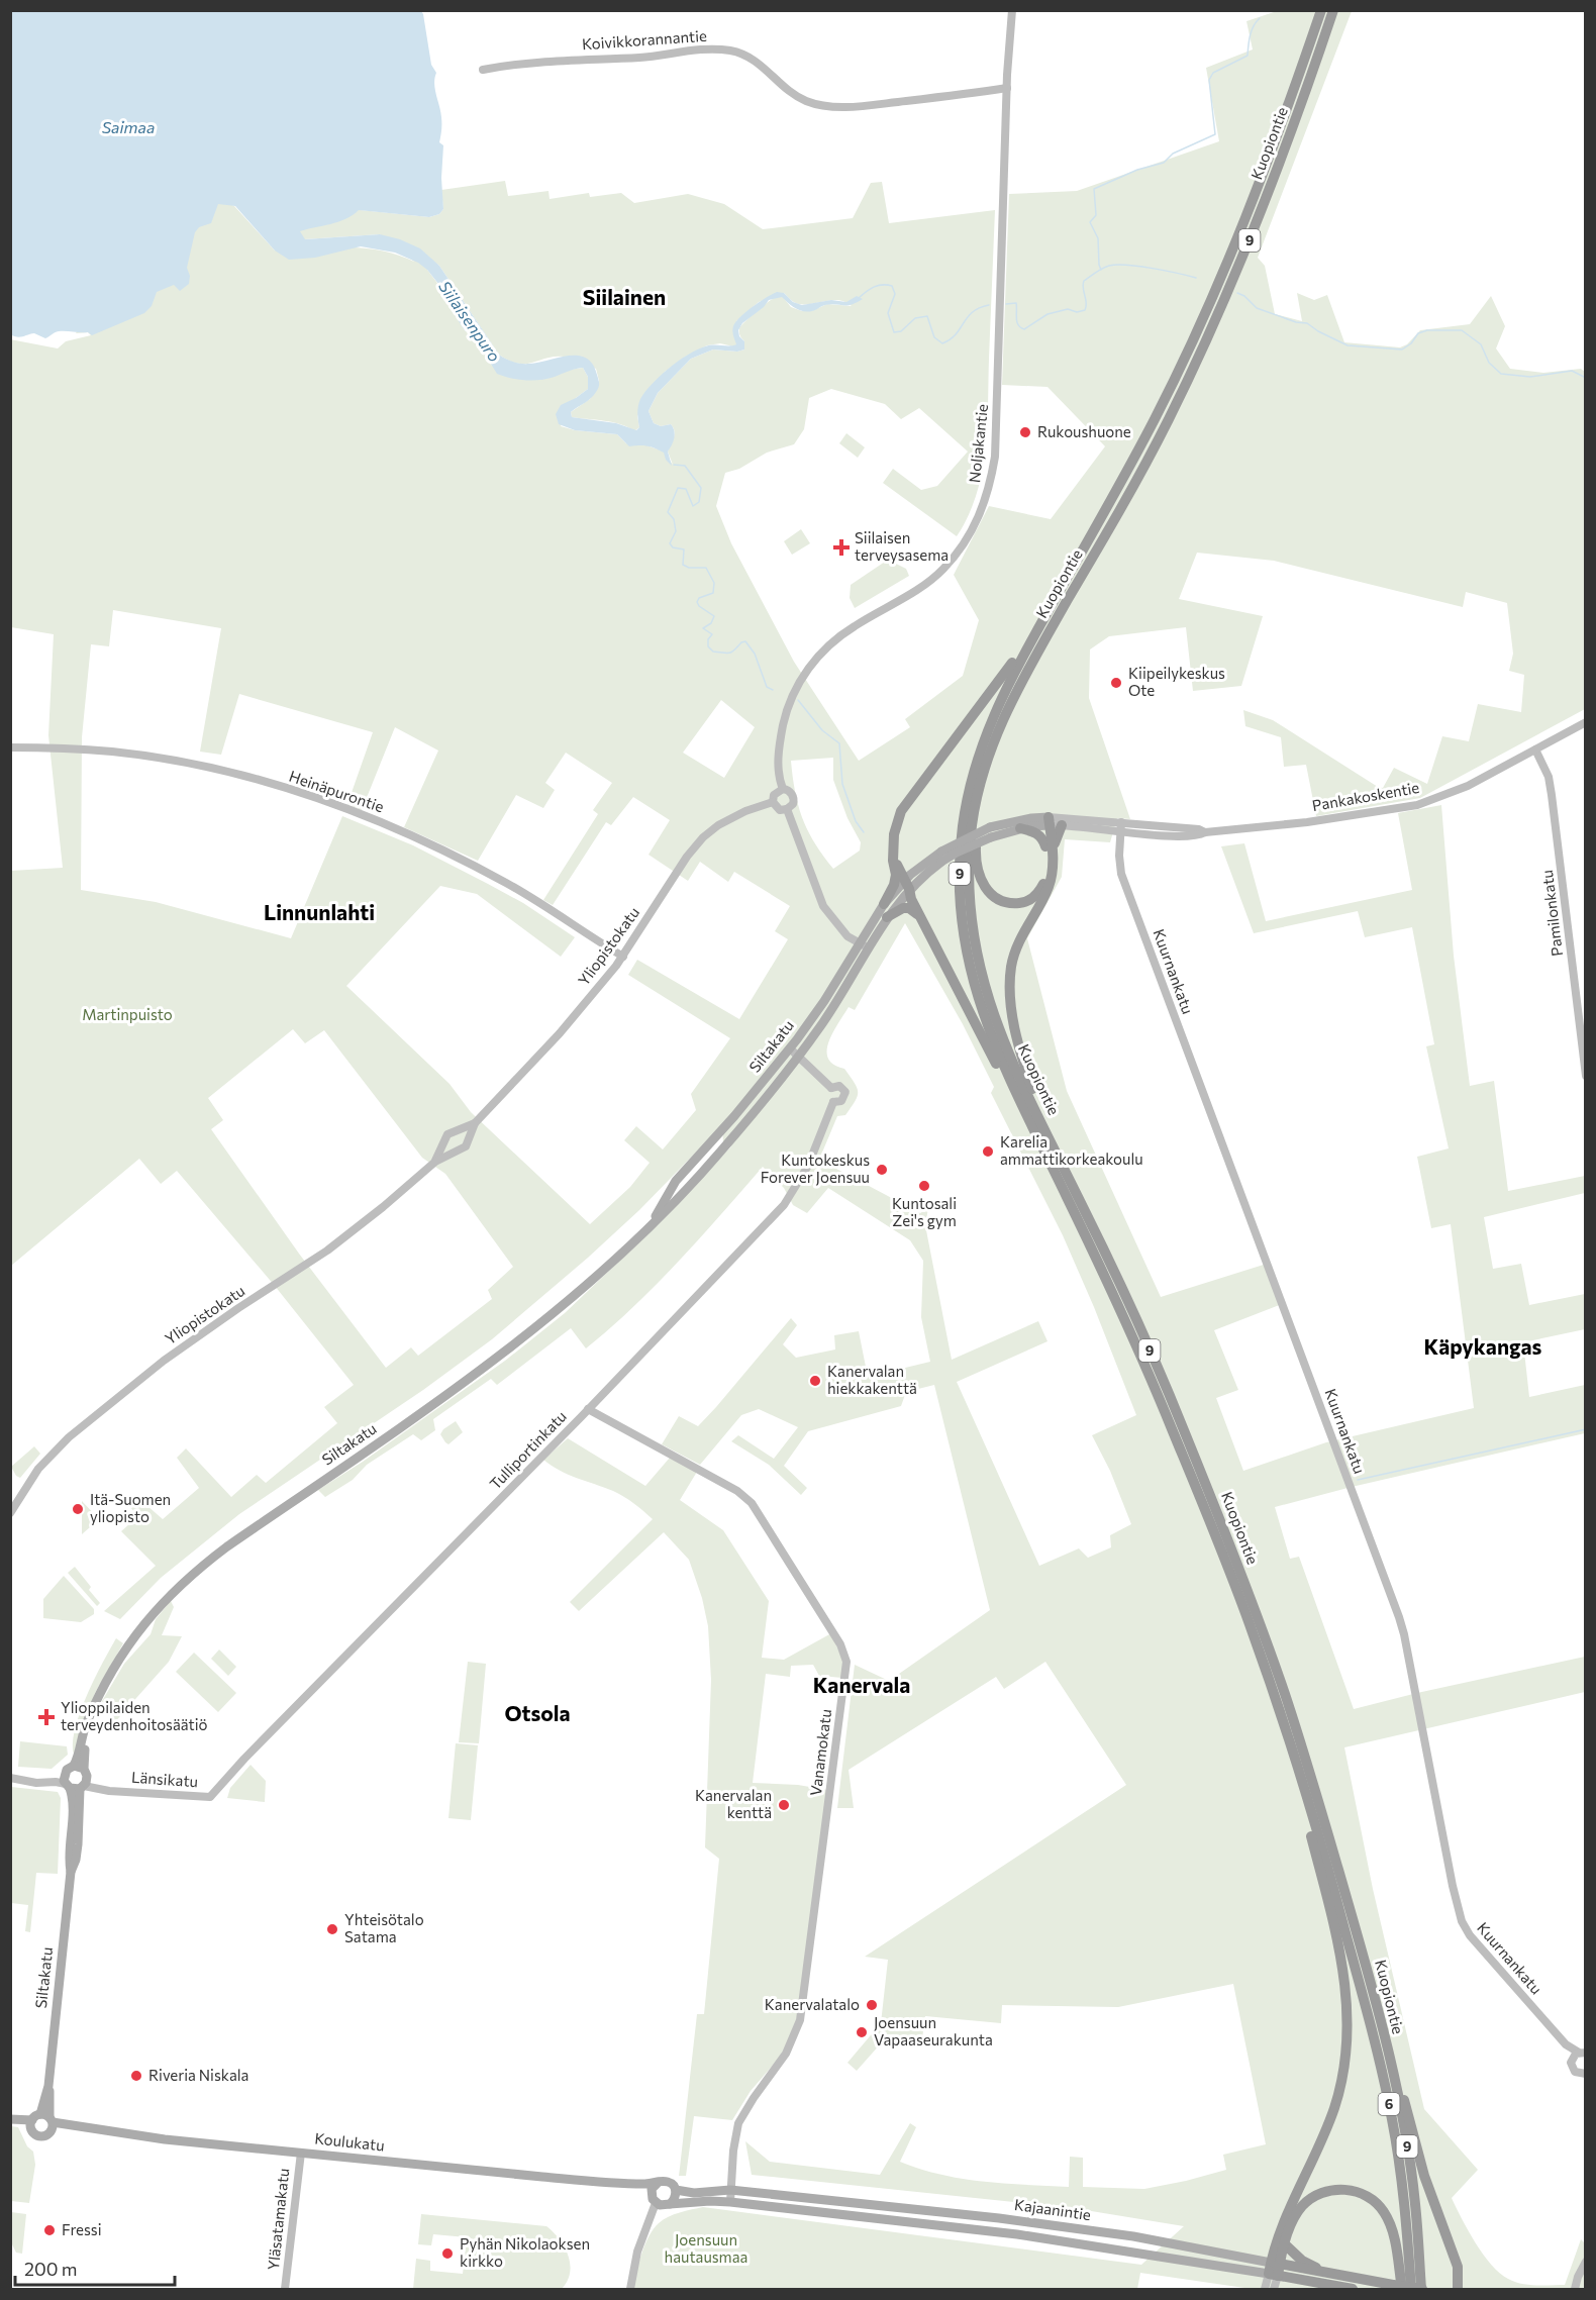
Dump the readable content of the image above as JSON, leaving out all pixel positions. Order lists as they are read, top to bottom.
{
  "streets": {
    "highway": [
      "Kuopiontie",
      "9",
      "6",
      "Kajaanintie"
    ],
    "main road": ["Pankakoskentie", "Siltakatu", "Koulukatu"],
    "street": [
      "Koivikkorannantie",
      "Noljakantie",
      "Heinäpurontie",
      "Pamilonkatu",
      "Yliopistokatu",
      "Kuurnankatu",
      "Tulliportinkatu",
      "Vanamokatu",
      "Länsikatu",
      "Yläsatamakatu"
    ]
  },
  "crossings": [
    ["Koivikkorannantie", "Noljakantie"],
    ["Kuopiontie", "Kajaanintie"],
    ["Noljakantie", "Yliopistokatu"],
    ["Heinäpurontie", "Yliopistokatu"],
    ["Pankakoskentie", "Pamilonkatu"],
    ["Pankakoskentie", "Kuurnankatu"],
    ["Pankakoskentie", "Siltakatu"],
    ["Siltakatu", "Länsikatu"],
    ["Siltakatu", "Koulukatu"],
    ["Tulliportinkatu", "Vanamokatu"],
    ["Tulliportinkatu", "Länsikatu"],
    ["Vanamokatu", "Kajaanintie"],
    ["Koulukatu", "Kajaanintie"],
    ["Koulukatu", "Yläsatamakatu"]
  ],
  "districts": [
    "Siilainen",
    "Linnunlahti",
    "Käpykangas",
    "Kanervala",
    "Otsola"
  ],
  "water": ["Saimaa", "Siilaisenpuro"],
  "parks": ["Martinpuisto", "Joensuun hautausmaa"],
  "places": {
    "other": [
      "Rukoushuone",
      "Kiipeilykeskus Ote",
      "Karelia ammattikorkeakoulu",
      "Kuntokeskus Forever Joensuu",
      "Kuntosali Zei's gym",
      "Kanervalan hiekkakenttä",
      "Itä-Suomen yliopisto",
      "Kanervalan kenttä",
      "Yhteisötalo Satama",
      "Kanervalatalo",
      "Joensuun Vapaaseurakunta",
      "Riveria Niskala",
      "Fressi",
      "Pyhän Nikolaoksen kirkko"
    ],
    "health": ["Siilaisen terveysasema", "Ylioppilaiden terveydenhoitosäätiö"]
  },
  "scale_bar": "200 m"
}
